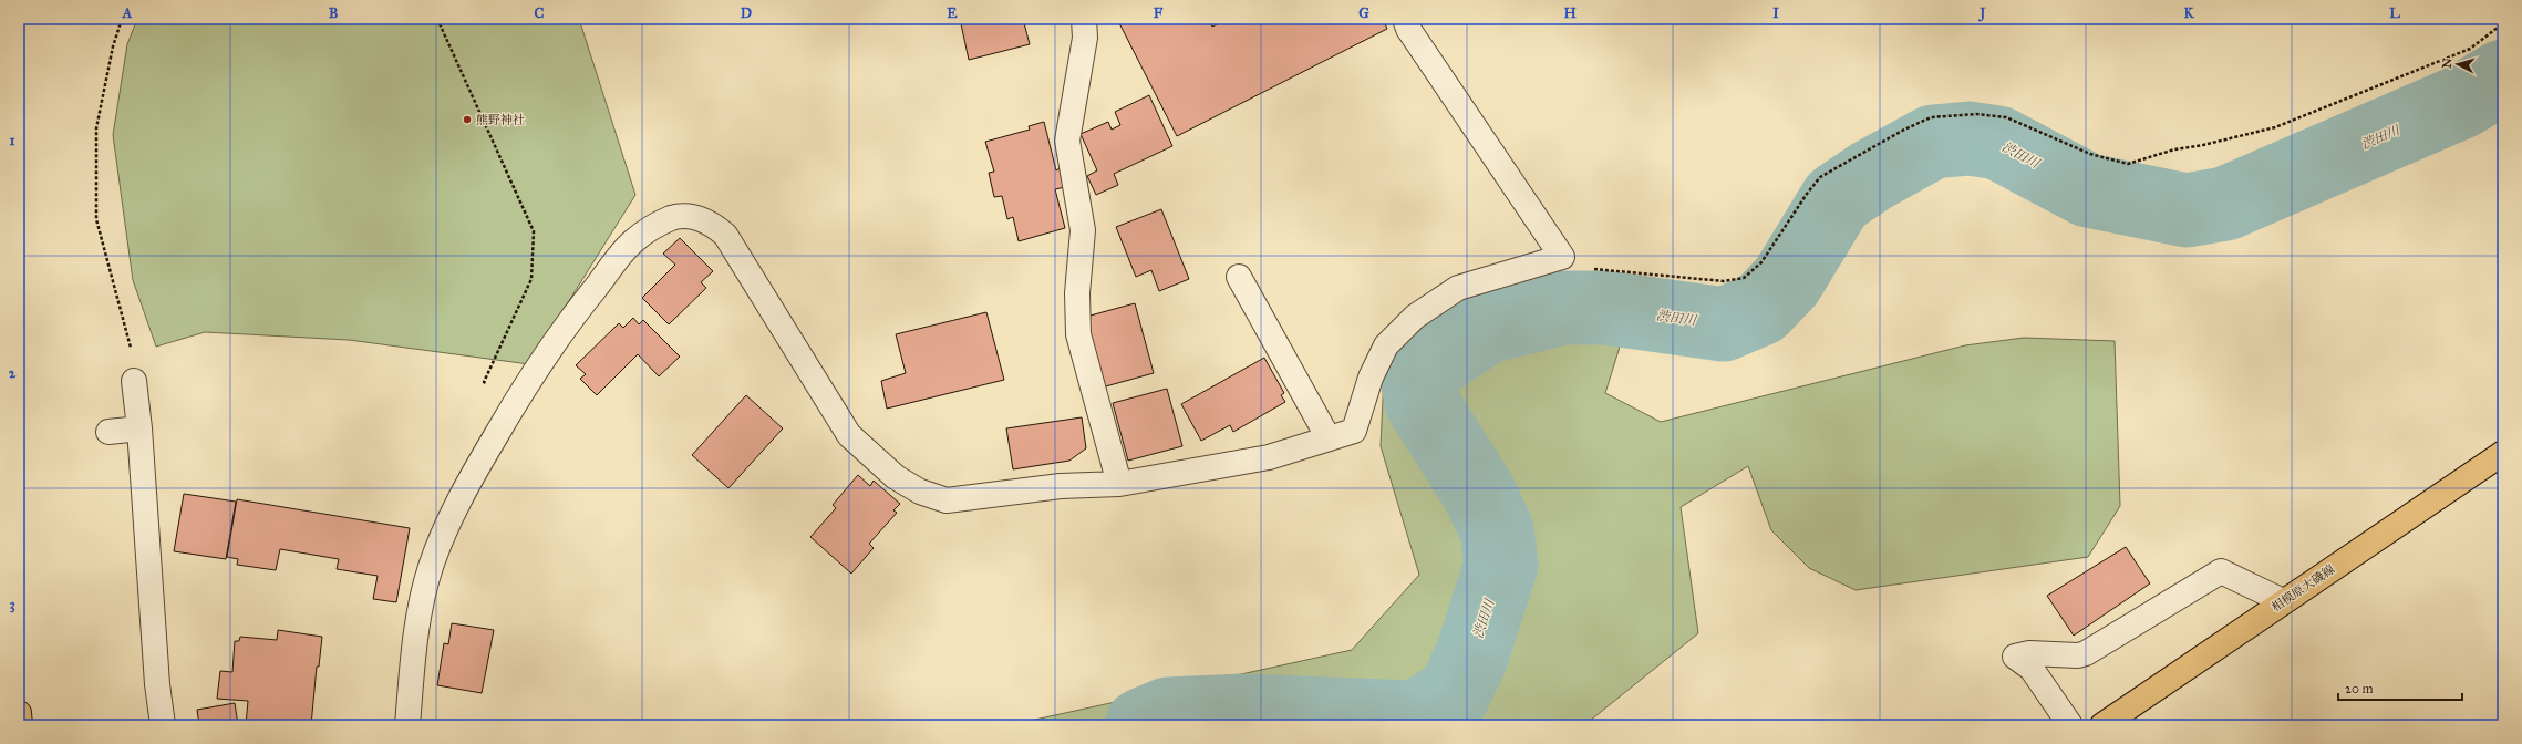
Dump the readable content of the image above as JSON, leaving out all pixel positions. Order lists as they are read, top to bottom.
{
  "streets": {
    "main road": ["相模原大磯線"]
  },
  "water": ["渋田川"],
  "places": ["熊野神社"],
  "scale_bar": "20 m",
  "north": "left",
  "grid": {
    "columns": [
      "A",
      "B",
      "C",
      "D",
      "E",
      "F",
      "G",
      "H",
      "I",
      "J",
      "K",
      "L"
    ],
    "rows": ["1", "2", "3"]
  }
}
